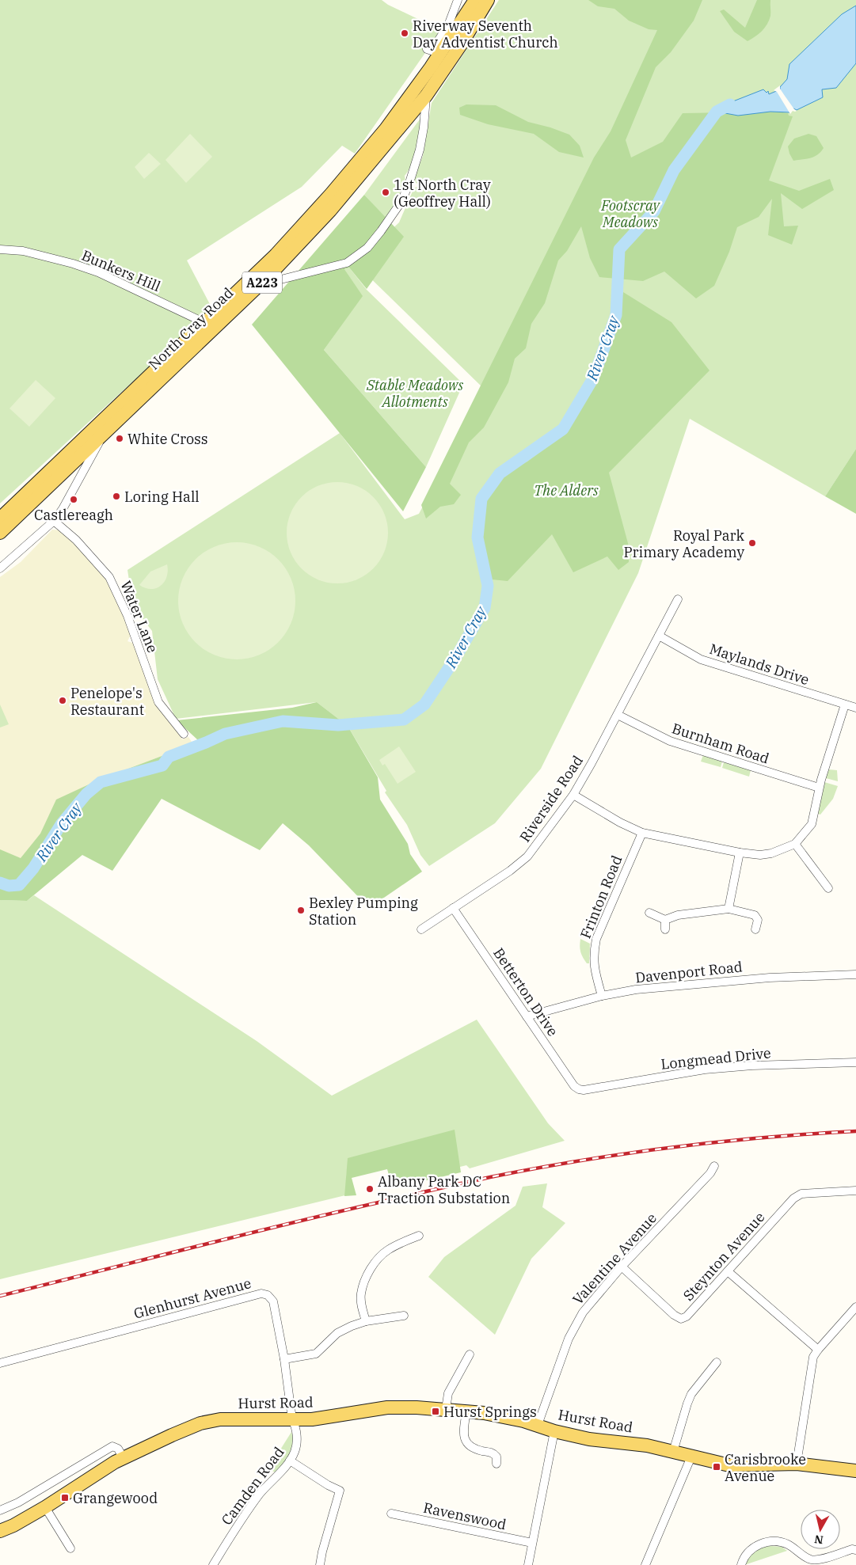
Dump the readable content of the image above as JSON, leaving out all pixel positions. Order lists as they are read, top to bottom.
{
  "streets": {
    "main road": ["A223", "North Cray Road", "Hurst Road"],
    "street": [
      "Bunkers Hill",
      "Water Lane",
      "Maylands Drive",
      "Burnham Road",
      "Riverside Road",
      "Frinton Road",
      "Davenport Road",
      "Betterton Drive",
      "Longmead Drive",
      "Steynton Avenue",
      "Valentine Avenue",
      "Glenhurst Avenue",
      "Camden Road",
      "Ravenswood"
    ]
  },
  "crossings": [
    ["Bunkers Hill", "North Cray Road"],
    ["Maylands Drive", "Riverside Road"],
    ["Burnham Road", "Riverside Road"],
    ["Riverside Road", "Betterton Drive"],
    ["Frinton Road", "Davenport Road"],
    ["Davenport Road", "Betterton Drive"],
    ["Betterton Drive", "Longmead Drive"],
    ["Steynton Avenue", "Valentine Avenue"],
    ["Valentine Avenue", "Hurst Road"],
    ["Glenhurst Avenue", "Hurst Road"],
    ["Glenhurst Avenue", "Camden Road"],
    ["Hurst Road", "Camden Road"]
  ],
  "water": ["River Cray"],
  "parks": ["Footscray Meadows", "Stable Meadows Allotments", "The Alders"],
  "places": {
    "other": [
      "Riverway Seventh Day Adventist Church",
      "1st North Cray (Geoffrey Hall)",
      "White Cross",
      "Loring Hall",
      "Castlereagh",
      "Royal Park Primary Academy",
      "Penelope's Restaurant",
      "Bexley Pumping Station",
      "Albany Park DC Traction Substation"
    ],
    "transit": ["Hurst Springs", "Carisbrooke Avenue", "Grangewood"]
  },
  "north": "bottom"
}
